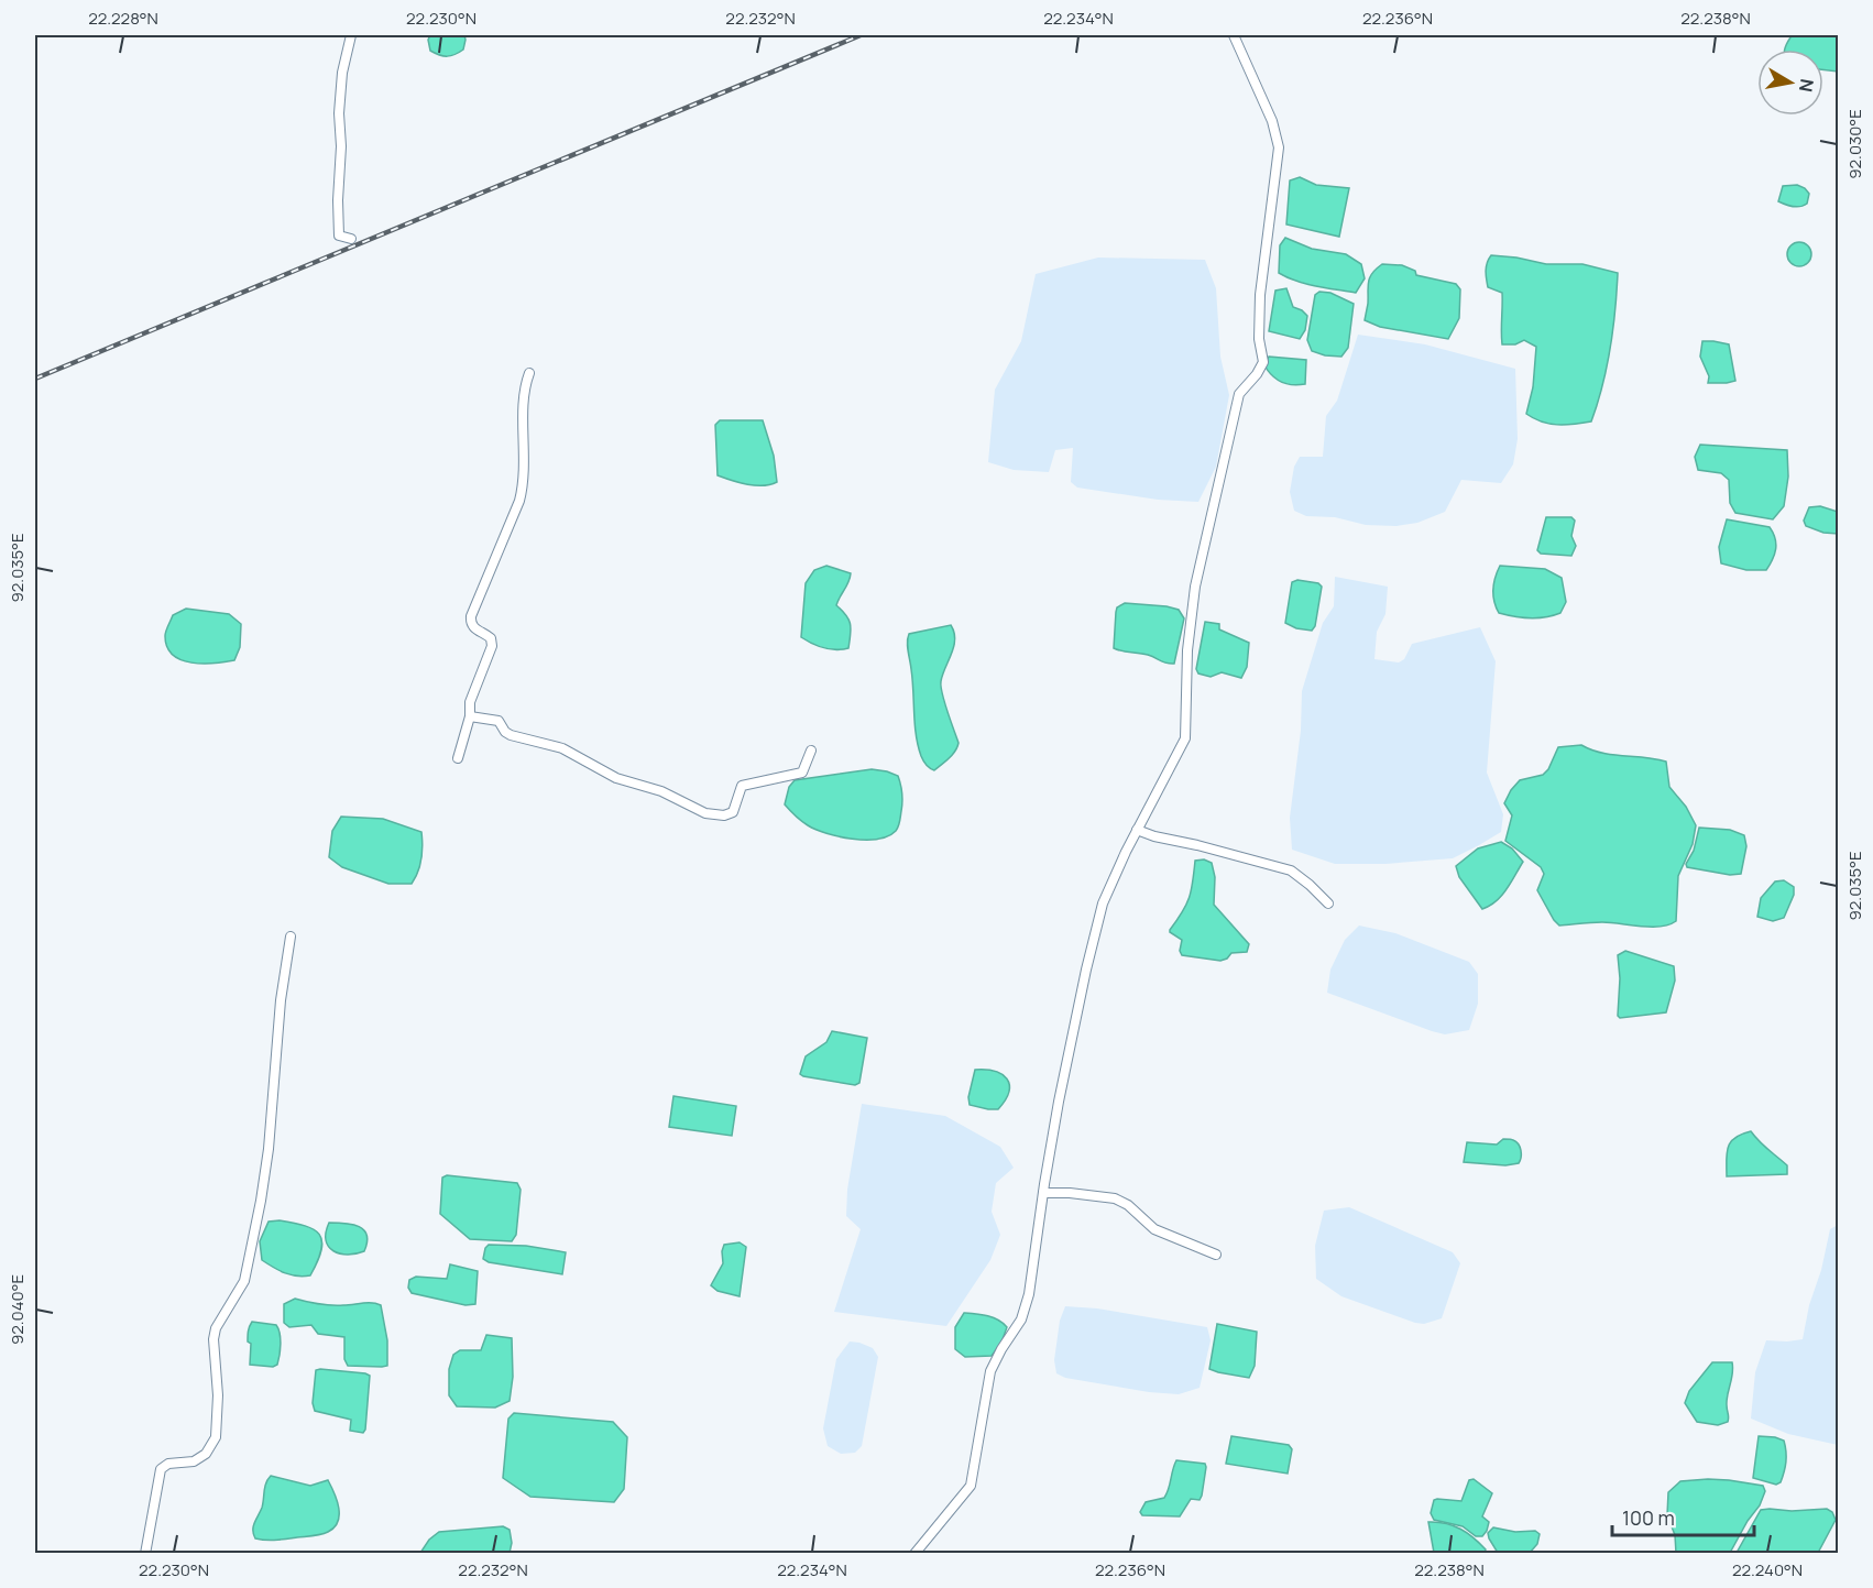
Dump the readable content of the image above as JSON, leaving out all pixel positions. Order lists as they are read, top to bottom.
{
  "scale_bar": "100 m",
  "north": "right",
  "coordinates": [
    "22.228°N",
    "22.230°N",
    "22.232°N",
    "22.234°N",
    "22.236°N",
    "22.238°N",
    "92.030°E",
    "92.035°E",
    "92.040°E",
    "22.240°N"
  ]
}
